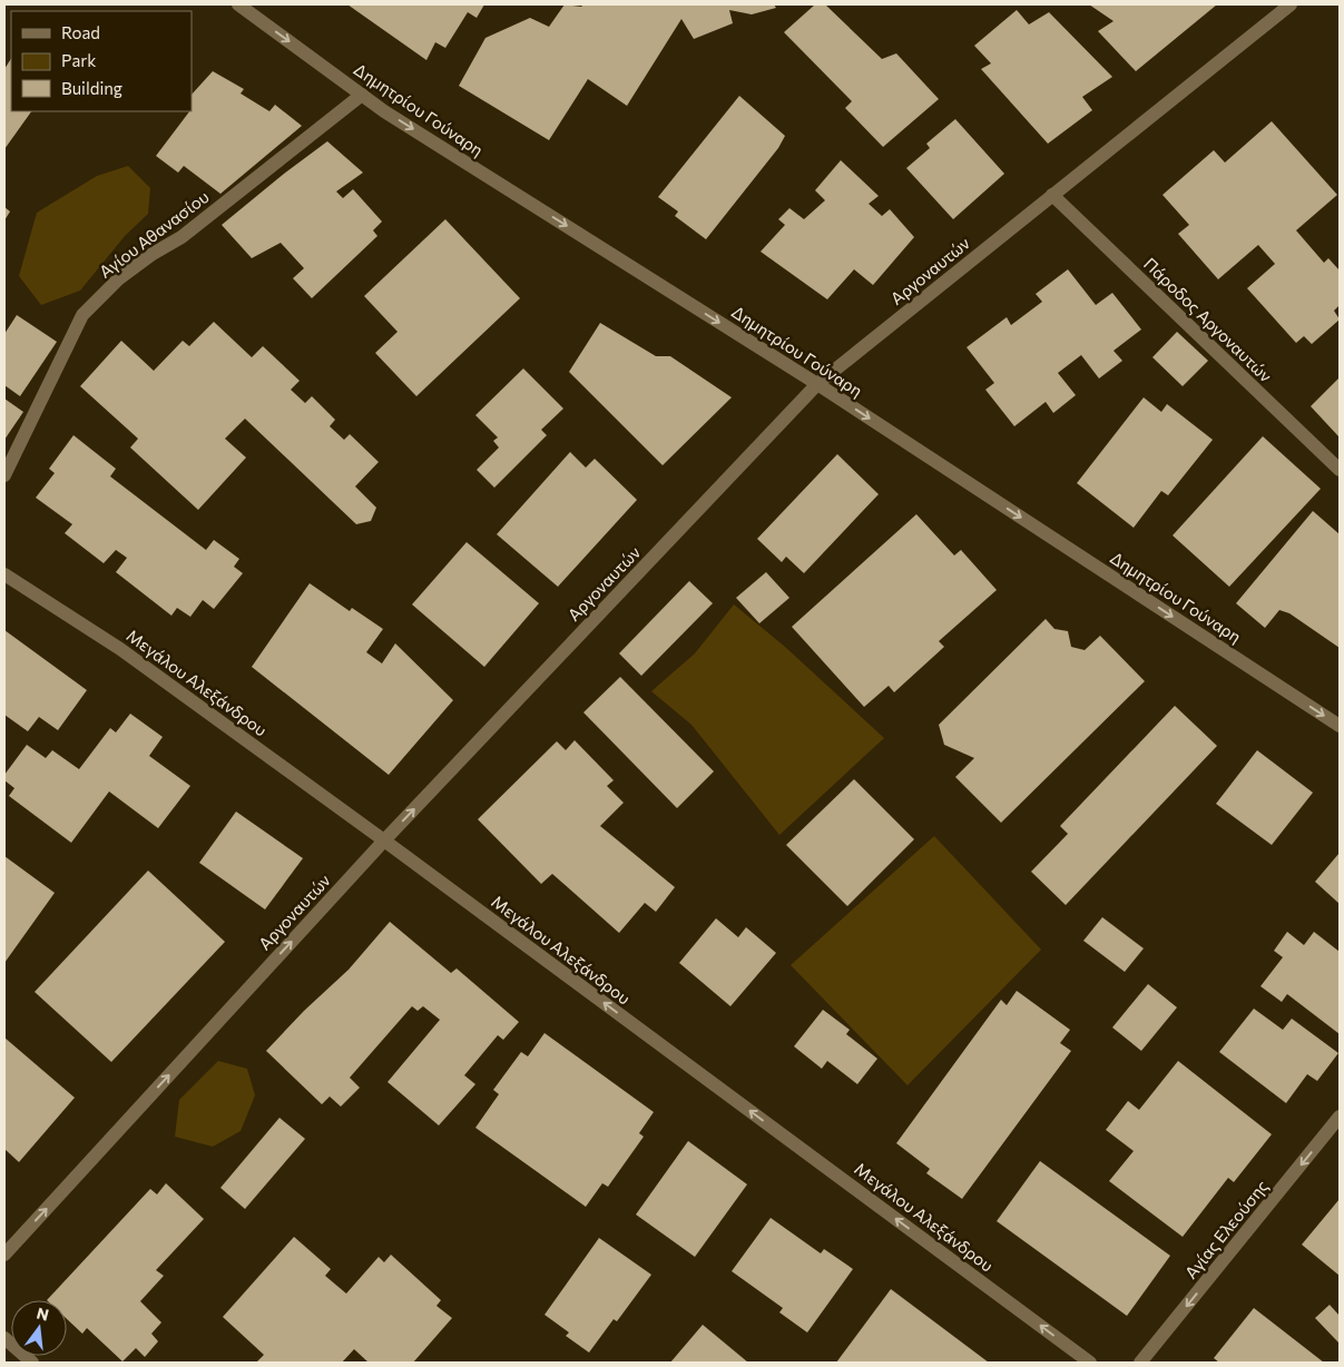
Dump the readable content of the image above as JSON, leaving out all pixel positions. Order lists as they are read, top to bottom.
{
  "streets": {
    "street": [
      "Δημητρίου Γούναρη",
      "Αγίου Αθανασίου",
      "Αργοναυτών",
      "Πάροδος Αργοναυτών",
      "Μεγάλου Αλεξάνδρου",
      "Αγίας Ελεούσης"
    ]
  },
  "crossings": [
    ["Δημητρίου Γούναρη", "Αγίου Αθανασίου"],
    ["Δημητρίου Γούναρη", "Αργοναυτών"],
    ["Αργοναυτών", "Πάροδος Αργοναυτών"],
    ["Αργοναυτών", "Μεγάλου Αλεξάνδρου"]
  ],
  "one_way": [
    "Δημητρίου Γούναρη",
    "Αργοναυτών",
    "Μεγάλου Αλεξάνδρου",
    "Αγίας Ελεούσης"
  ],
  "legend": ["Road", "Park", "Building"],
  "north": "top"
}
